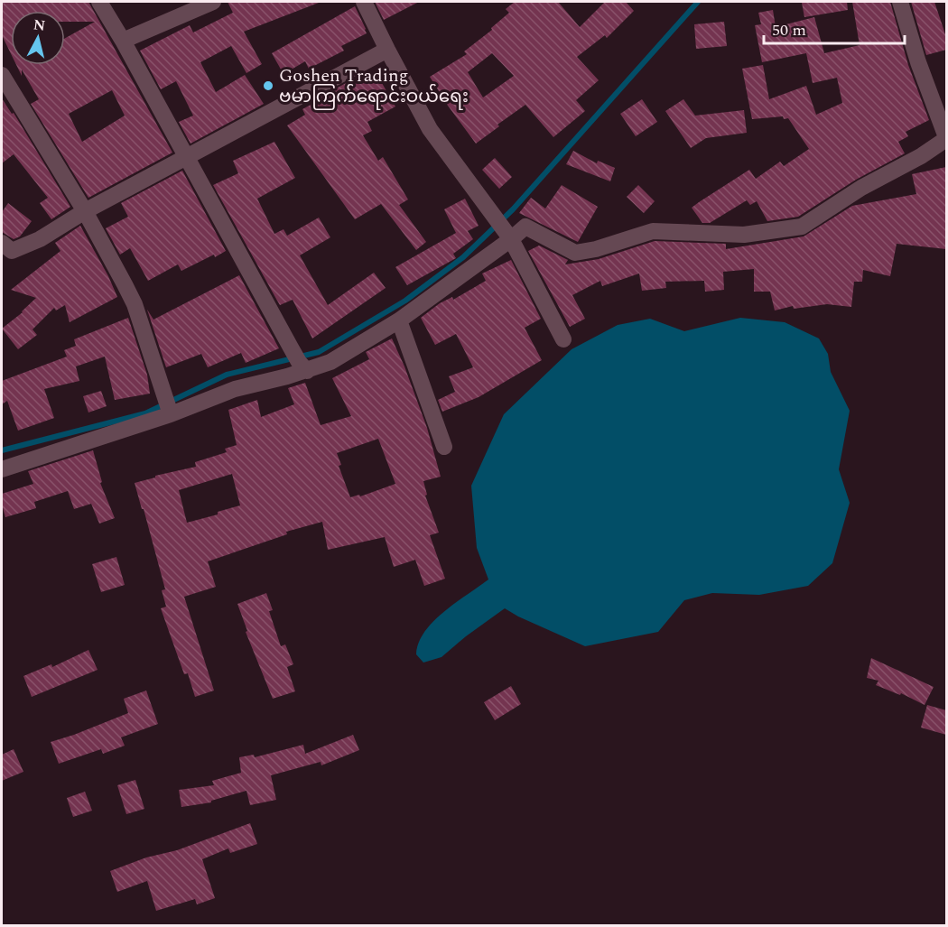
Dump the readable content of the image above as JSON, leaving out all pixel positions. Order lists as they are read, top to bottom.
{
  "places": ["Goshen Trading ဗမာကြက်ရောင်းဝယ်ရေး"],
  "scale_bar": "50 m",
  "north": "top"
}
